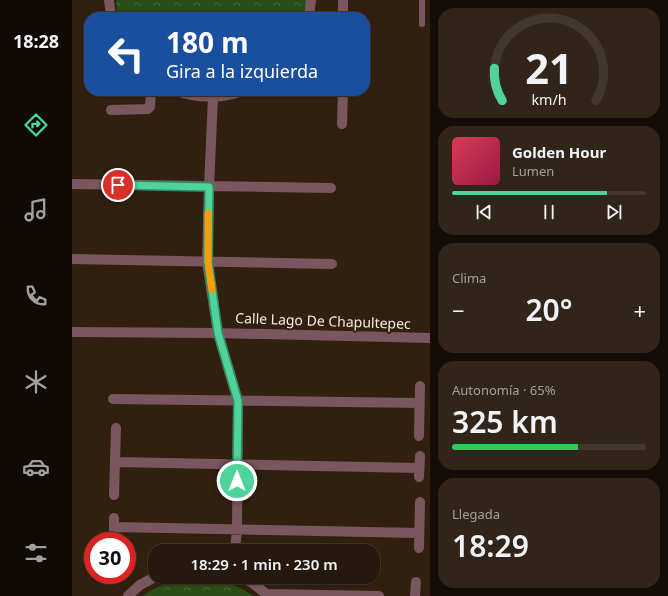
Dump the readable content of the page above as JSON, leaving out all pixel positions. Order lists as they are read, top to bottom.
{
  "streets": {
    "street": ["Calle Lago De Chapultepec"]
  },
  "page": {
    "tabs": "18:28",
    "turn": ["180 m", "Gira a la izquierda"],
    "song": ["Golden Hour", "Lumen"],
    "tile": [
      "Clima",
      ["Autonomía · 65%", "325 km"],
      ["Llegada", "18:29"]
    ],
    "heat": ["−", "20°", "+"],
    "limit": "30",
    "trip": "18:29 · 1 min · 230 m",
    "gauge": ["21", "km/h"]
  }
}
